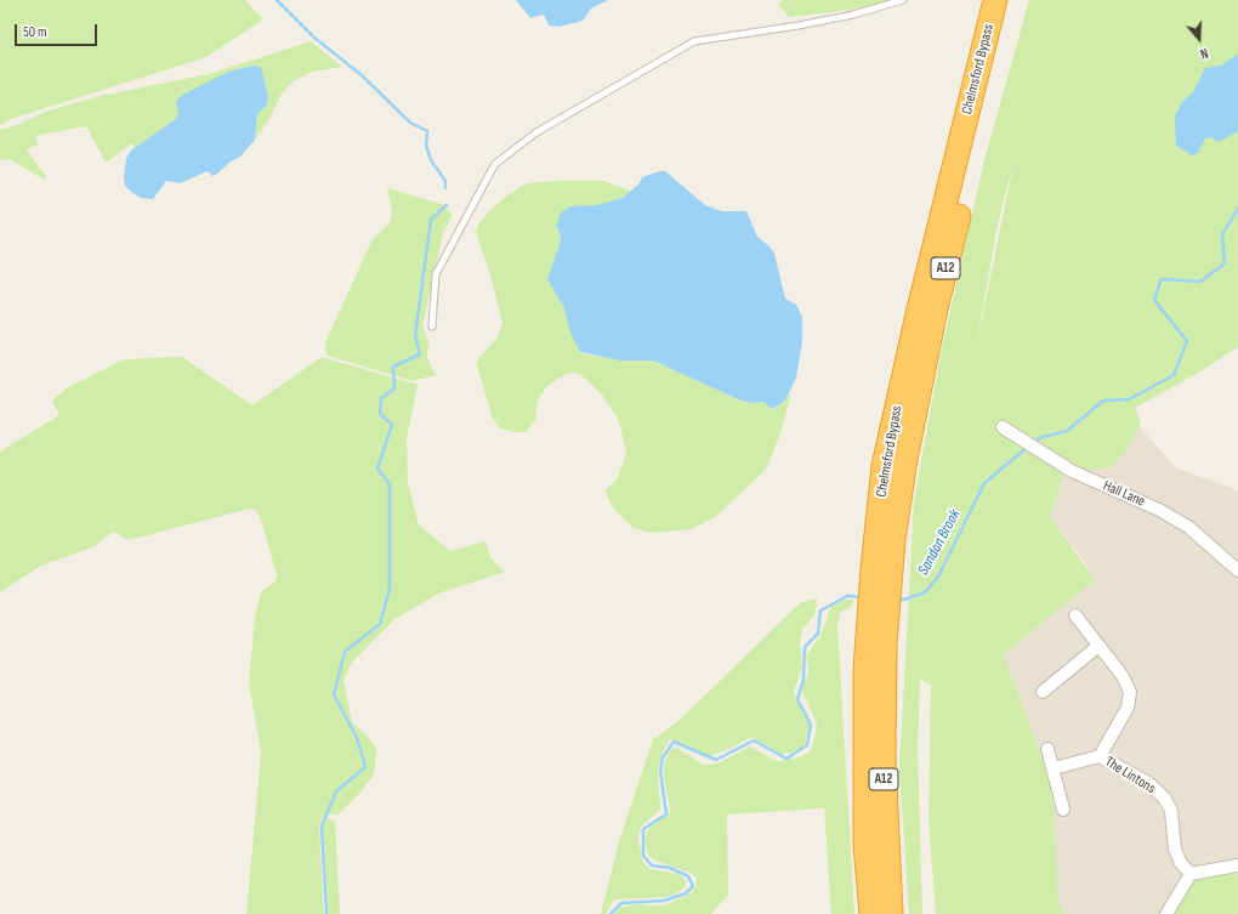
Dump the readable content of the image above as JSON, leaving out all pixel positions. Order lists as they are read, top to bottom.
{
  "streets": {
    "highway": ["Chelmsford Bypass", "A12"],
    "street": ["Hall Lane", "The Lintons"]
  },
  "water": ["Sandon Brook"],
  "scale_bar": "50 m",
  "north": "bottom"
}
